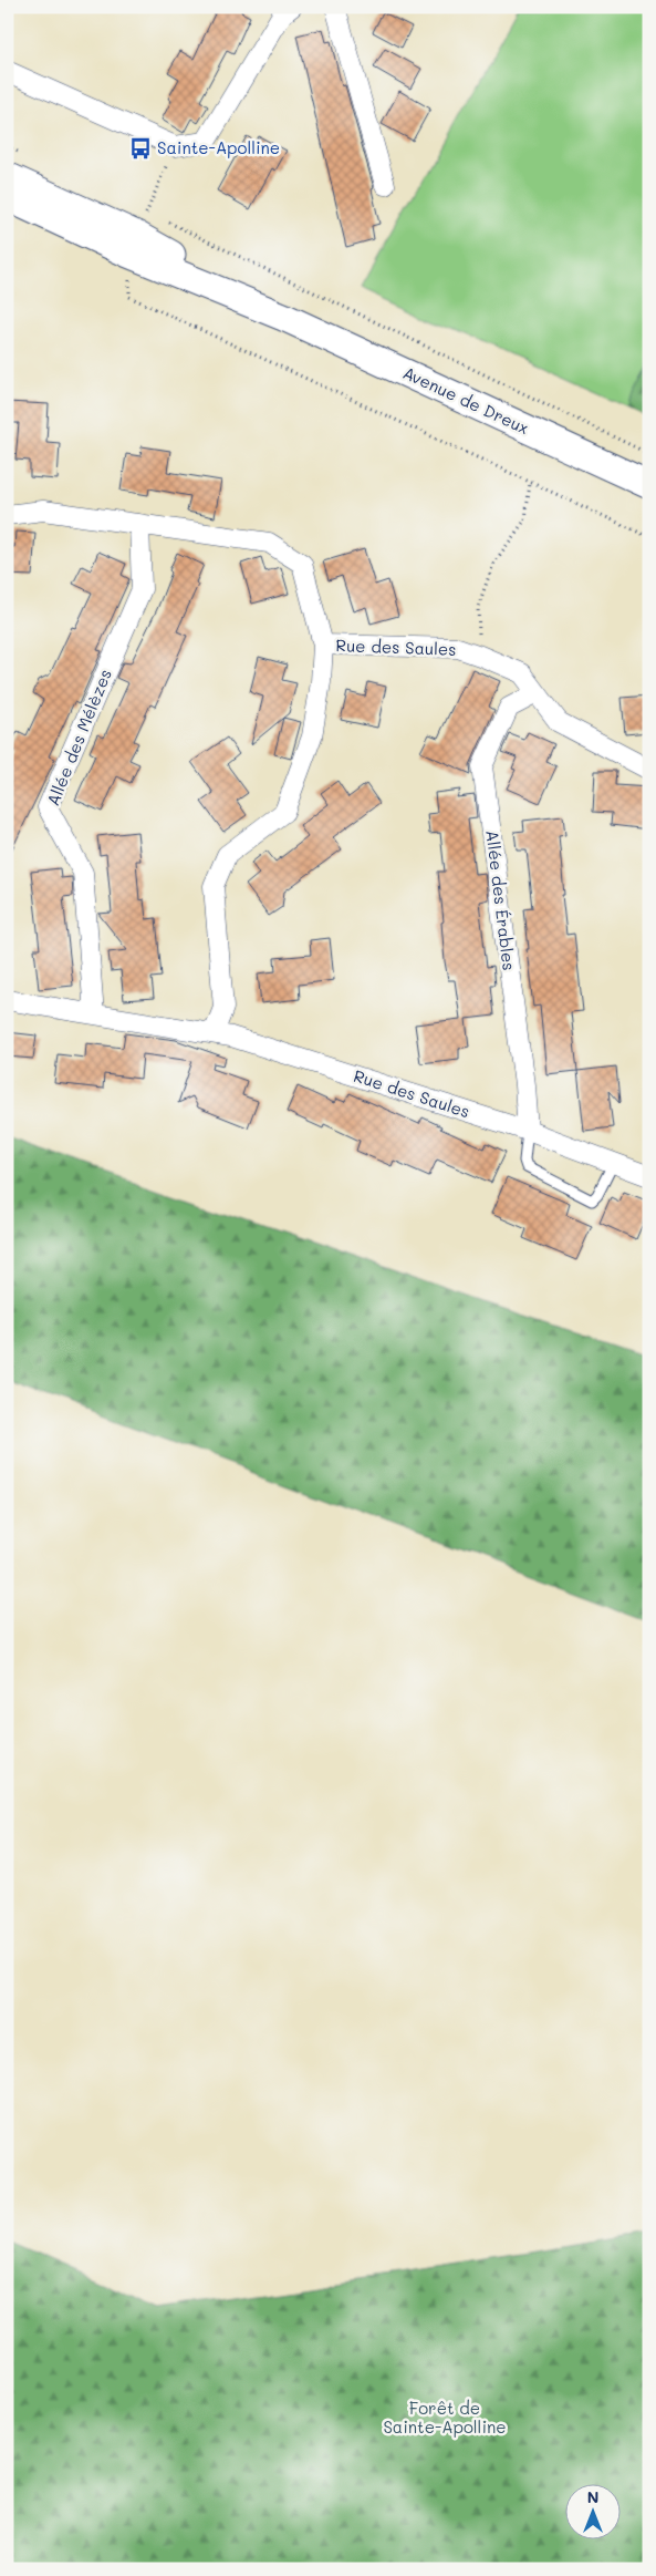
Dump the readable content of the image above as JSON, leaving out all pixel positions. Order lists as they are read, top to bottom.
{
  "streets": {
    "main road": ["Avenue de Dreux"],
    "street": ["Rue des Saules", "Allée des Mélèzes", "Allée des Érables"]
  },
  "crossings": [
    ["Rue des Saules", "Allée des Mélèzes"],
    ["Rue des Saules", "Allée des Érables"]
  ],
  "parks": ["Forêt de Sainte-Apolline"],
  "places": {
    "bus stop": ["Sainte-Apolline"]
  },
  "north": "top"
}
